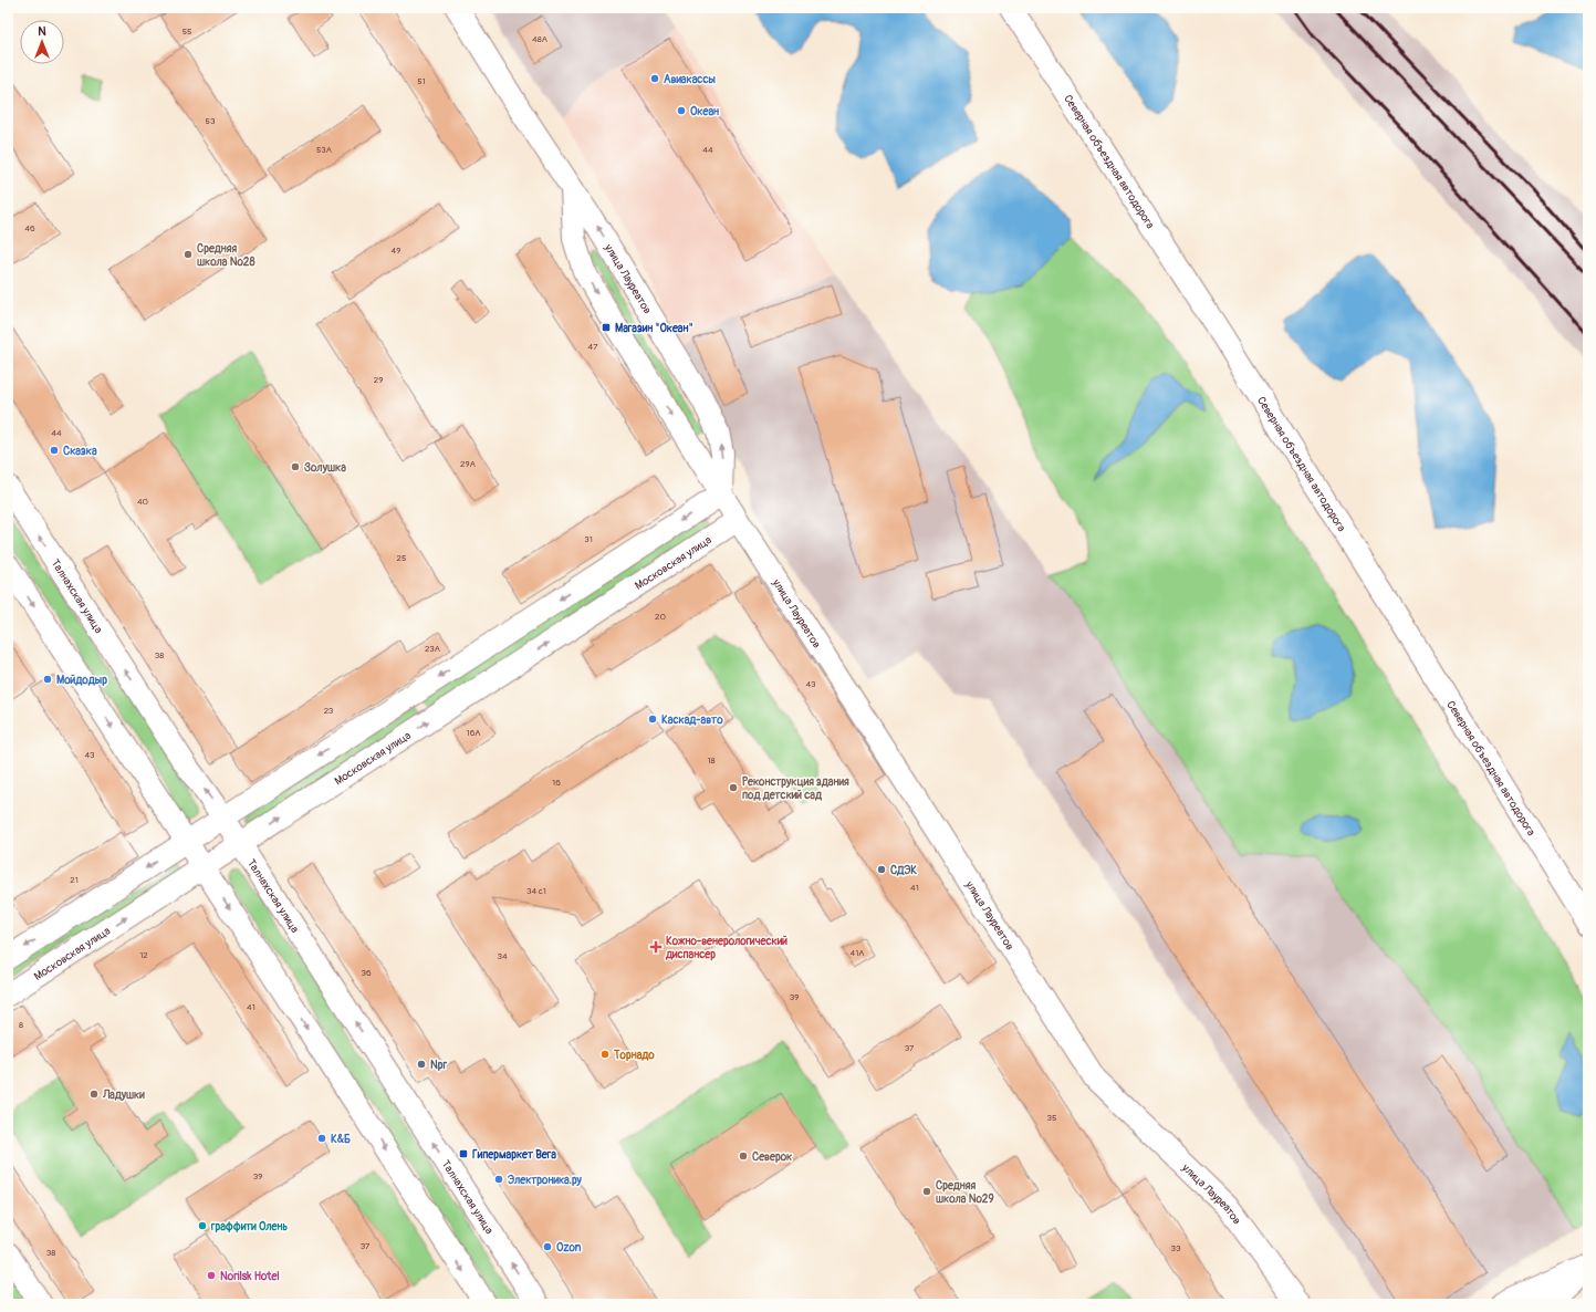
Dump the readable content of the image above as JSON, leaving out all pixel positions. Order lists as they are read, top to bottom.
{
  "streets": {
    "street": [
      "Северная объездная автодорога",
      "улица Лауреатов",
      "Московская улица",
      "Талнахская улица"
    ]
  },
  "crossings": [
    ["улица Лауреатов", "Московская улица"],
    ["Московская улица", "Талнахская улица"]
  ],
  "places": {
    "other": [
      "Авиакассы",
      "Океан",
      "Средняя школа №28",
      "Сказка",
      "Золушка",
      "Мойдодыр",
      "Каскад-авто",
      "Реконструкция здания под детский сад",
      "СДЭК",
      "Торнадо",
      "Npr",
      "Ладушки",
      "К&Б",
      "Северок",
      "Электроника.ру",
      "Средняя школа №29",
      "граффити Олень",
      "Ozon",
      "Norilsk Hotel"
    ],
    "transit": ["Магазин \"Океан\"", "Гипермаркет Вега"],
    "health": ["Кожно-венерологический диспансер"]
  },
  "house_numbers": [
    "55",
    "48А",
    "51",
    "53",
    "53А",
    "44",
    "46",
    "49",
    "47",
    "29",
    "44",
    "29А",
    "40",
    "31",
    "25",
    "20",
    "23А",
    "38",
    "43",
    "23",
    "16А",
    "43",
    "18",
    "16",
    "21",
    "41",
    "34 с1",
    "41А",
    "12",
    "34",
    "36",
    "39",
    "41",
    "8",
    "37",
    "35",
    "39",
    "37",
    "33",
    "38"
  ],
  "north": "top"
}
